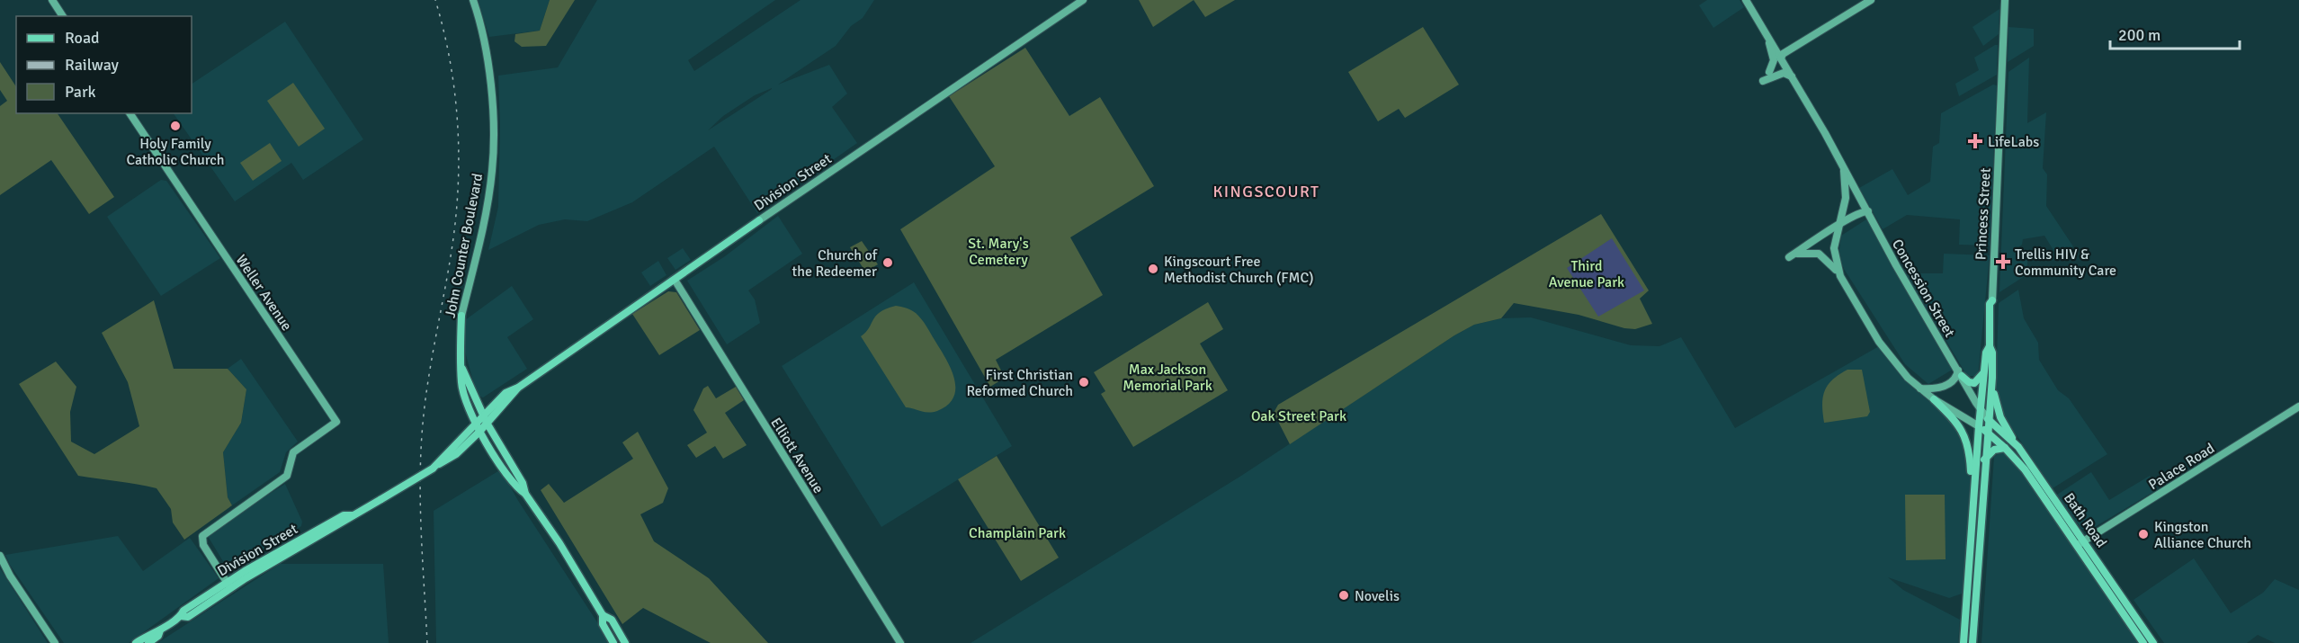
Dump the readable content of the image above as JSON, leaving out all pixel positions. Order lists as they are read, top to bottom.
{
  "streets": {
    "main road": [
      "Division Street",
      "Princess Street",
      "John Counter Boulevard",
      "Concession Street",
      "Weller Avenue",
      "Elliott Avenue",
      "Palace Road",
      "Bath Road"
    ]
  },
  "crossings": [
    ["Division Street", "John Counter Boulevard"],
    ["Division Street", "Weller Avenue"],
    ["Division Street", "Elliott Avenue"],
    ["Princess Street", "Concession Street"],
    ["Princess Street", "Bath Road"],
    ["Concession Street", "Bath Road"],
    ["Palace Road", "Bath Road"]
  ],
  "districts": ["KINGSCOURT"],
  "parks": [
    "St. Mary's Cemetery",
    "Third Avenue Park",
    "Max Jackson Memorial Park",
    "Oak Street Park",
    "Champlain Park"
  ],
  "places": {
    "other": [
      "Holy Family Catholic Church",
      "Church of the Redeemer",
      "Kingscourt Free Methodist Church (FMC)",
      "First Christian Reformed Church",
      "Kingston Alliance Church",
      "Novelis"
    ],
    "health": ["LifeLabs", "Trellis HIV & Community Care"]
  },
  "legend": ["Road", "Railway", "Park"],
  "scale_bar": "200 m"
}
